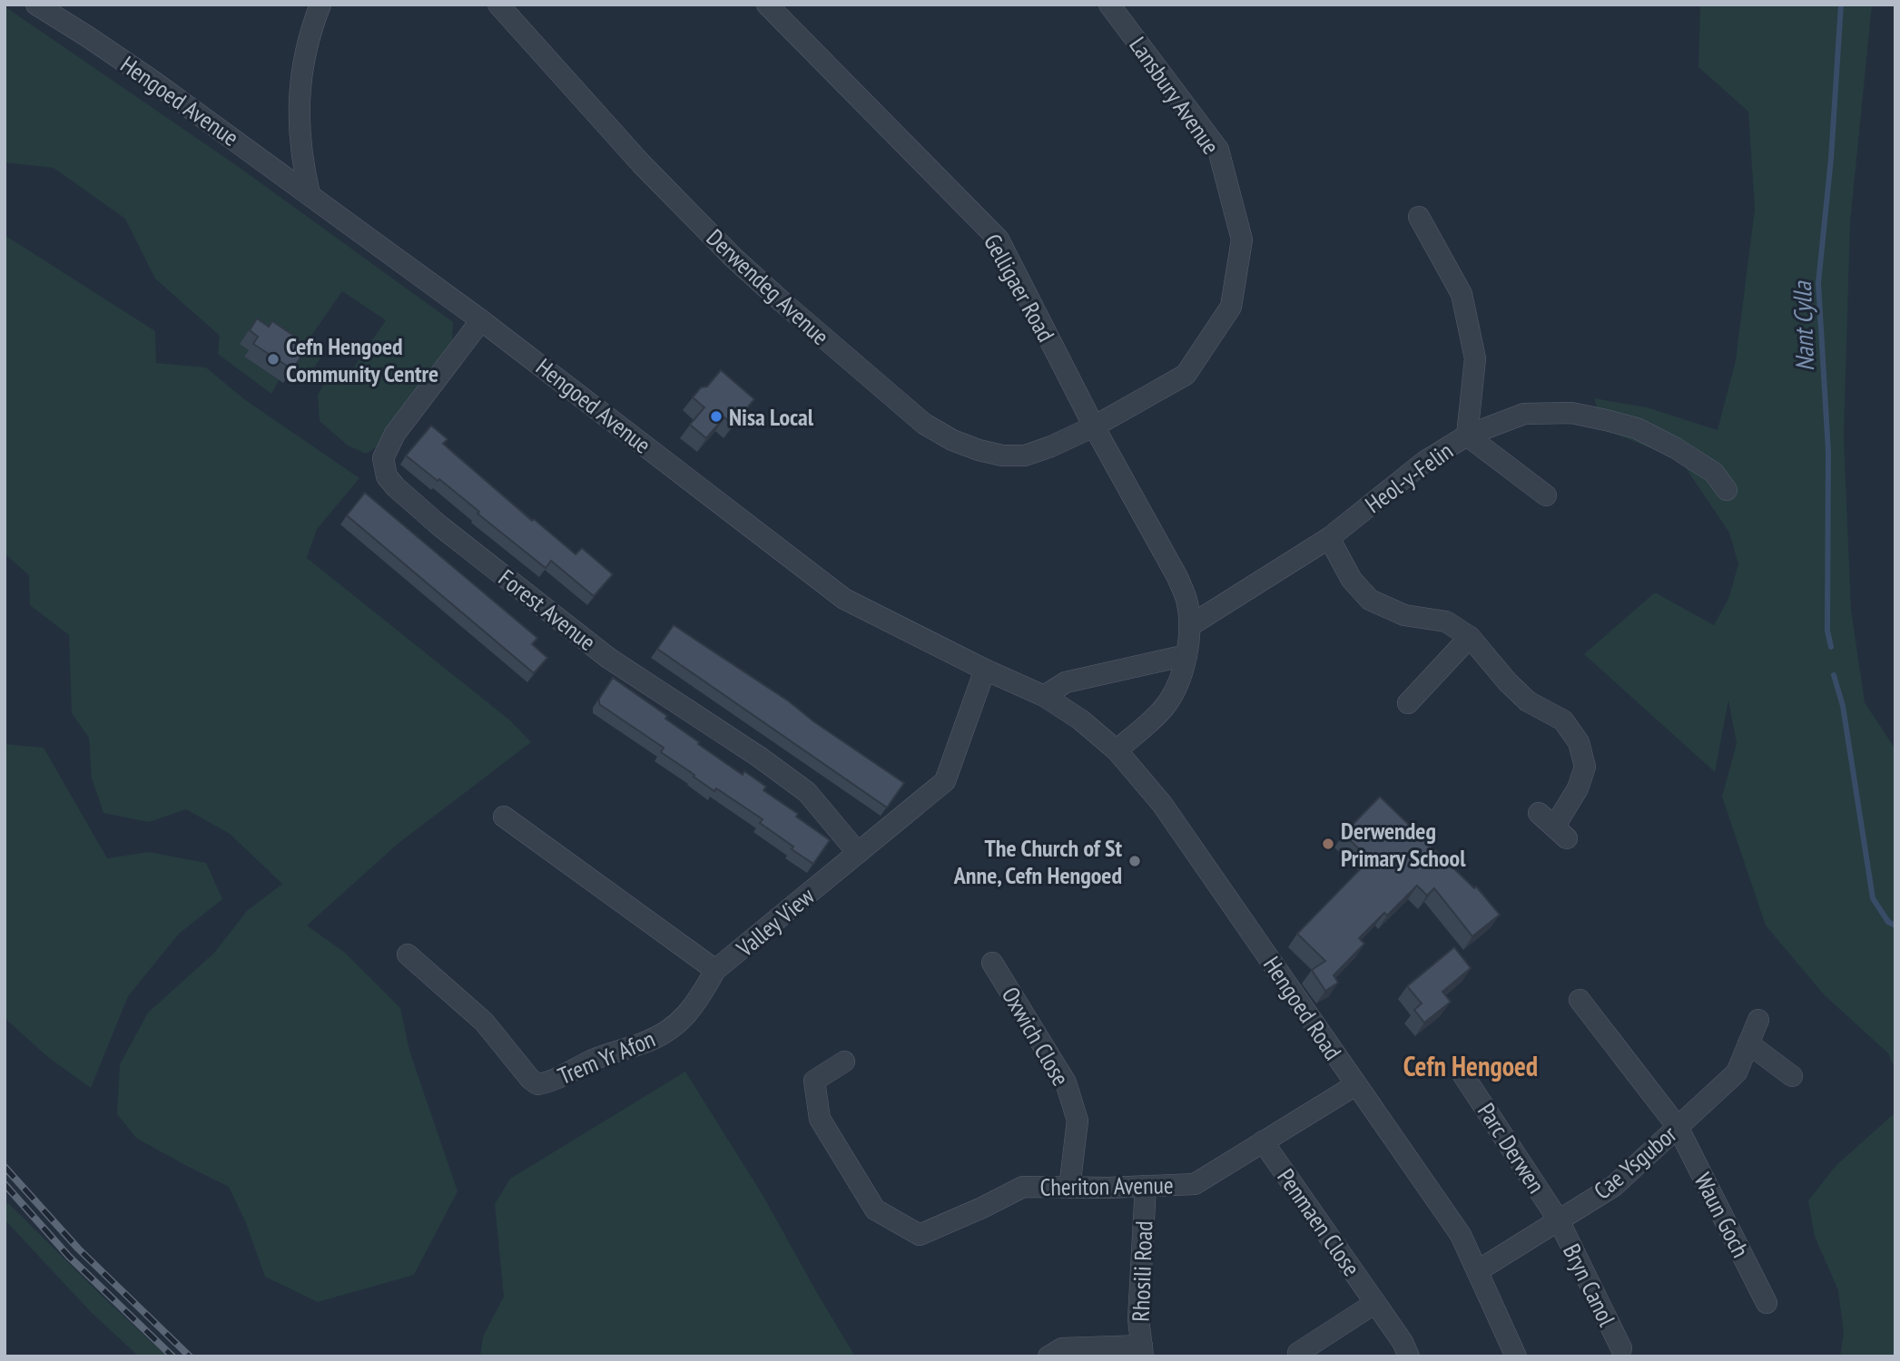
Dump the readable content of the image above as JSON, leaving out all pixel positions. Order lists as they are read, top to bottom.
{
  "streets": {
    "street": [
      "Lansbury Avenue",
      "Hengoed Avenue",
      "Derwendeg Avenue",
      "Gelligaer Road",
      "Heol-y-Felin",
      "Forest Avenue",
      "Valley View",
      "Hengoed Road",
      "Oxwich Close",
      "Trem Yr Afon",
      "Parc Derwen",
      "Cae Ysgubor",
      "Cheriton Avenue",
      "Waun Goch",
      "Penmaen Close",
      "Rhosili Road",
      "Bryn Canol"
    ]
  },
  "crossings": [
    ["Lansbury Avenue", "Derwendeg Avenue"],
    ["Lansbury Avenue", "Gelligaer Road"],
    ["Hengoed Avenue", "Forest Avenue"],
    ["Hengoed Avenue", "Valley View"],
    ["Hengoed Avenue", "Hengoed Road"],
    ["Derwendeg Avenue", "Gelligaer Road"],
    ["Gelligaer Road", "Heol-y-Felin"],
    ["Gelligaer Road", "Hengoed Road"],
    ["Forest Avenue", "Valley View"],
    ["Valley View", "Trem Yr Afon"],
    ["Hengoed Road", "Cae Ysgubor"],
    ["Hengoed Road", "Cheriton Avenue"],
    ["Oxwich Close", "Cheriton Avenue"],
    ["Parc Derwen", "Cae Ysgubor"],
    ["Parc Derwen", "Bryn Canol"],
    ["Cae Ysgubor", "Waun Goch"],
    ["Cae Ysgubor", "Bryn Canol"],
    ["Cheriton Avenue", "Penmaen Close"],
    ["Cheriton Avenue", "Rhosili Road"]
  ],
  "districts": ["Cefn Hengoed"],
  "water": ["Nant Cylla"],
  "places": [
    "Cefn Hengoed Community Centre",
    "Nisa Local",
    "Derwendeg Primary School",
    "The Church of St Anne, Cefn Hengoed"
  ]
}
